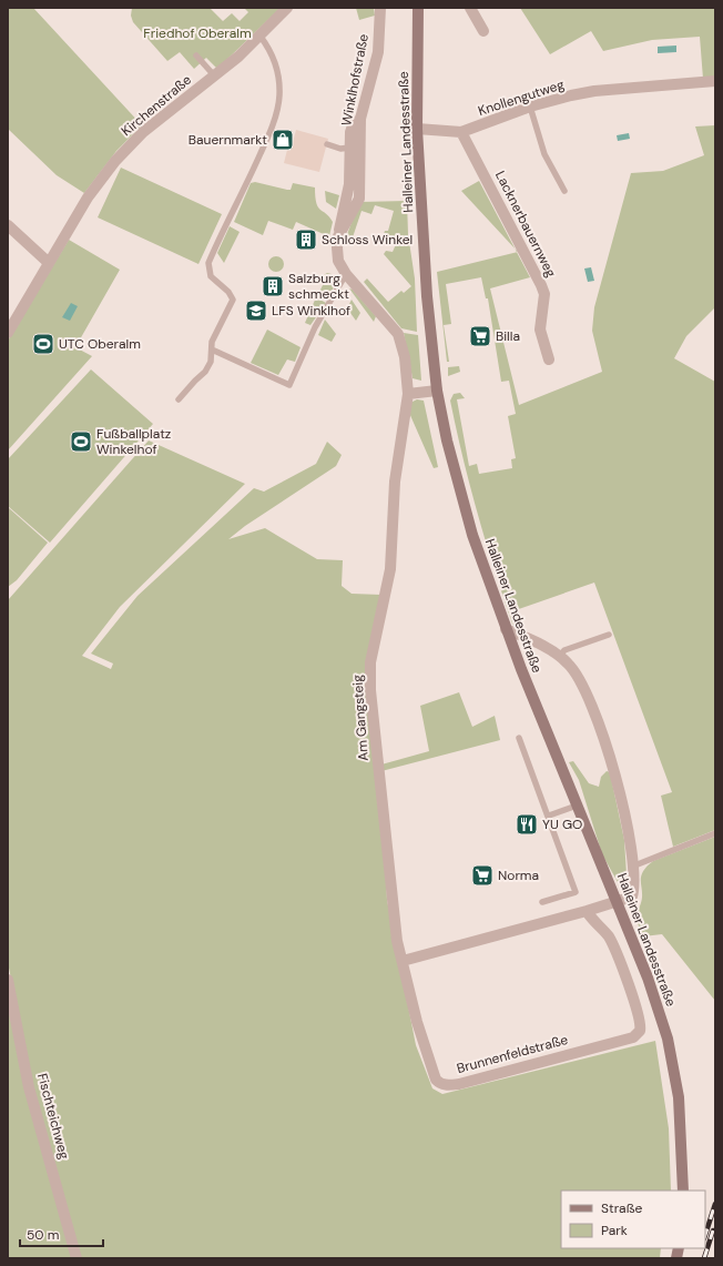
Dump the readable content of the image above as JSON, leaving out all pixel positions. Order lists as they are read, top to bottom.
{
  "streets": {
    "main road": ["Halleiner Landesstraße"],
    "street": [
      "Winklhofstraße",
      "Knollengutweg",
      "Kirchenstraße",
      "Lacknerbauernweg",
      "Am Gangsteig",
      "Brunnenfeldstraße",
      "Fischteichweg"
    ]
  },
  "crossings": [
    ["Winklhofstraße", "Am Gangsteig"],
    ["Knollengutweg", "Halleiner Landesstraße"],
    ["Knollengutweg", "Lacknerbauernweg"],
    ["Am Gangsteig", "Brunnenfeldstraße"]
  ],
  "parks": ["Friedhof Oberalm"],
  "places": {
    "shop": ["Bauernmarkt"],
    "building": ["Schloss Winkel", "Salzburg schmeckt"],
    "school or university": ["LFS Winklhof"],
    "supermarket": ["Billa", "Norma"],
    "sports": ["UTC Oberalm", "Fußballplatz Winkelhof"],
    "restaurant": ["YU GO"]
  },
  "legend": ["Straße", "Park"],
  "scale_bar": "50 m"
}
